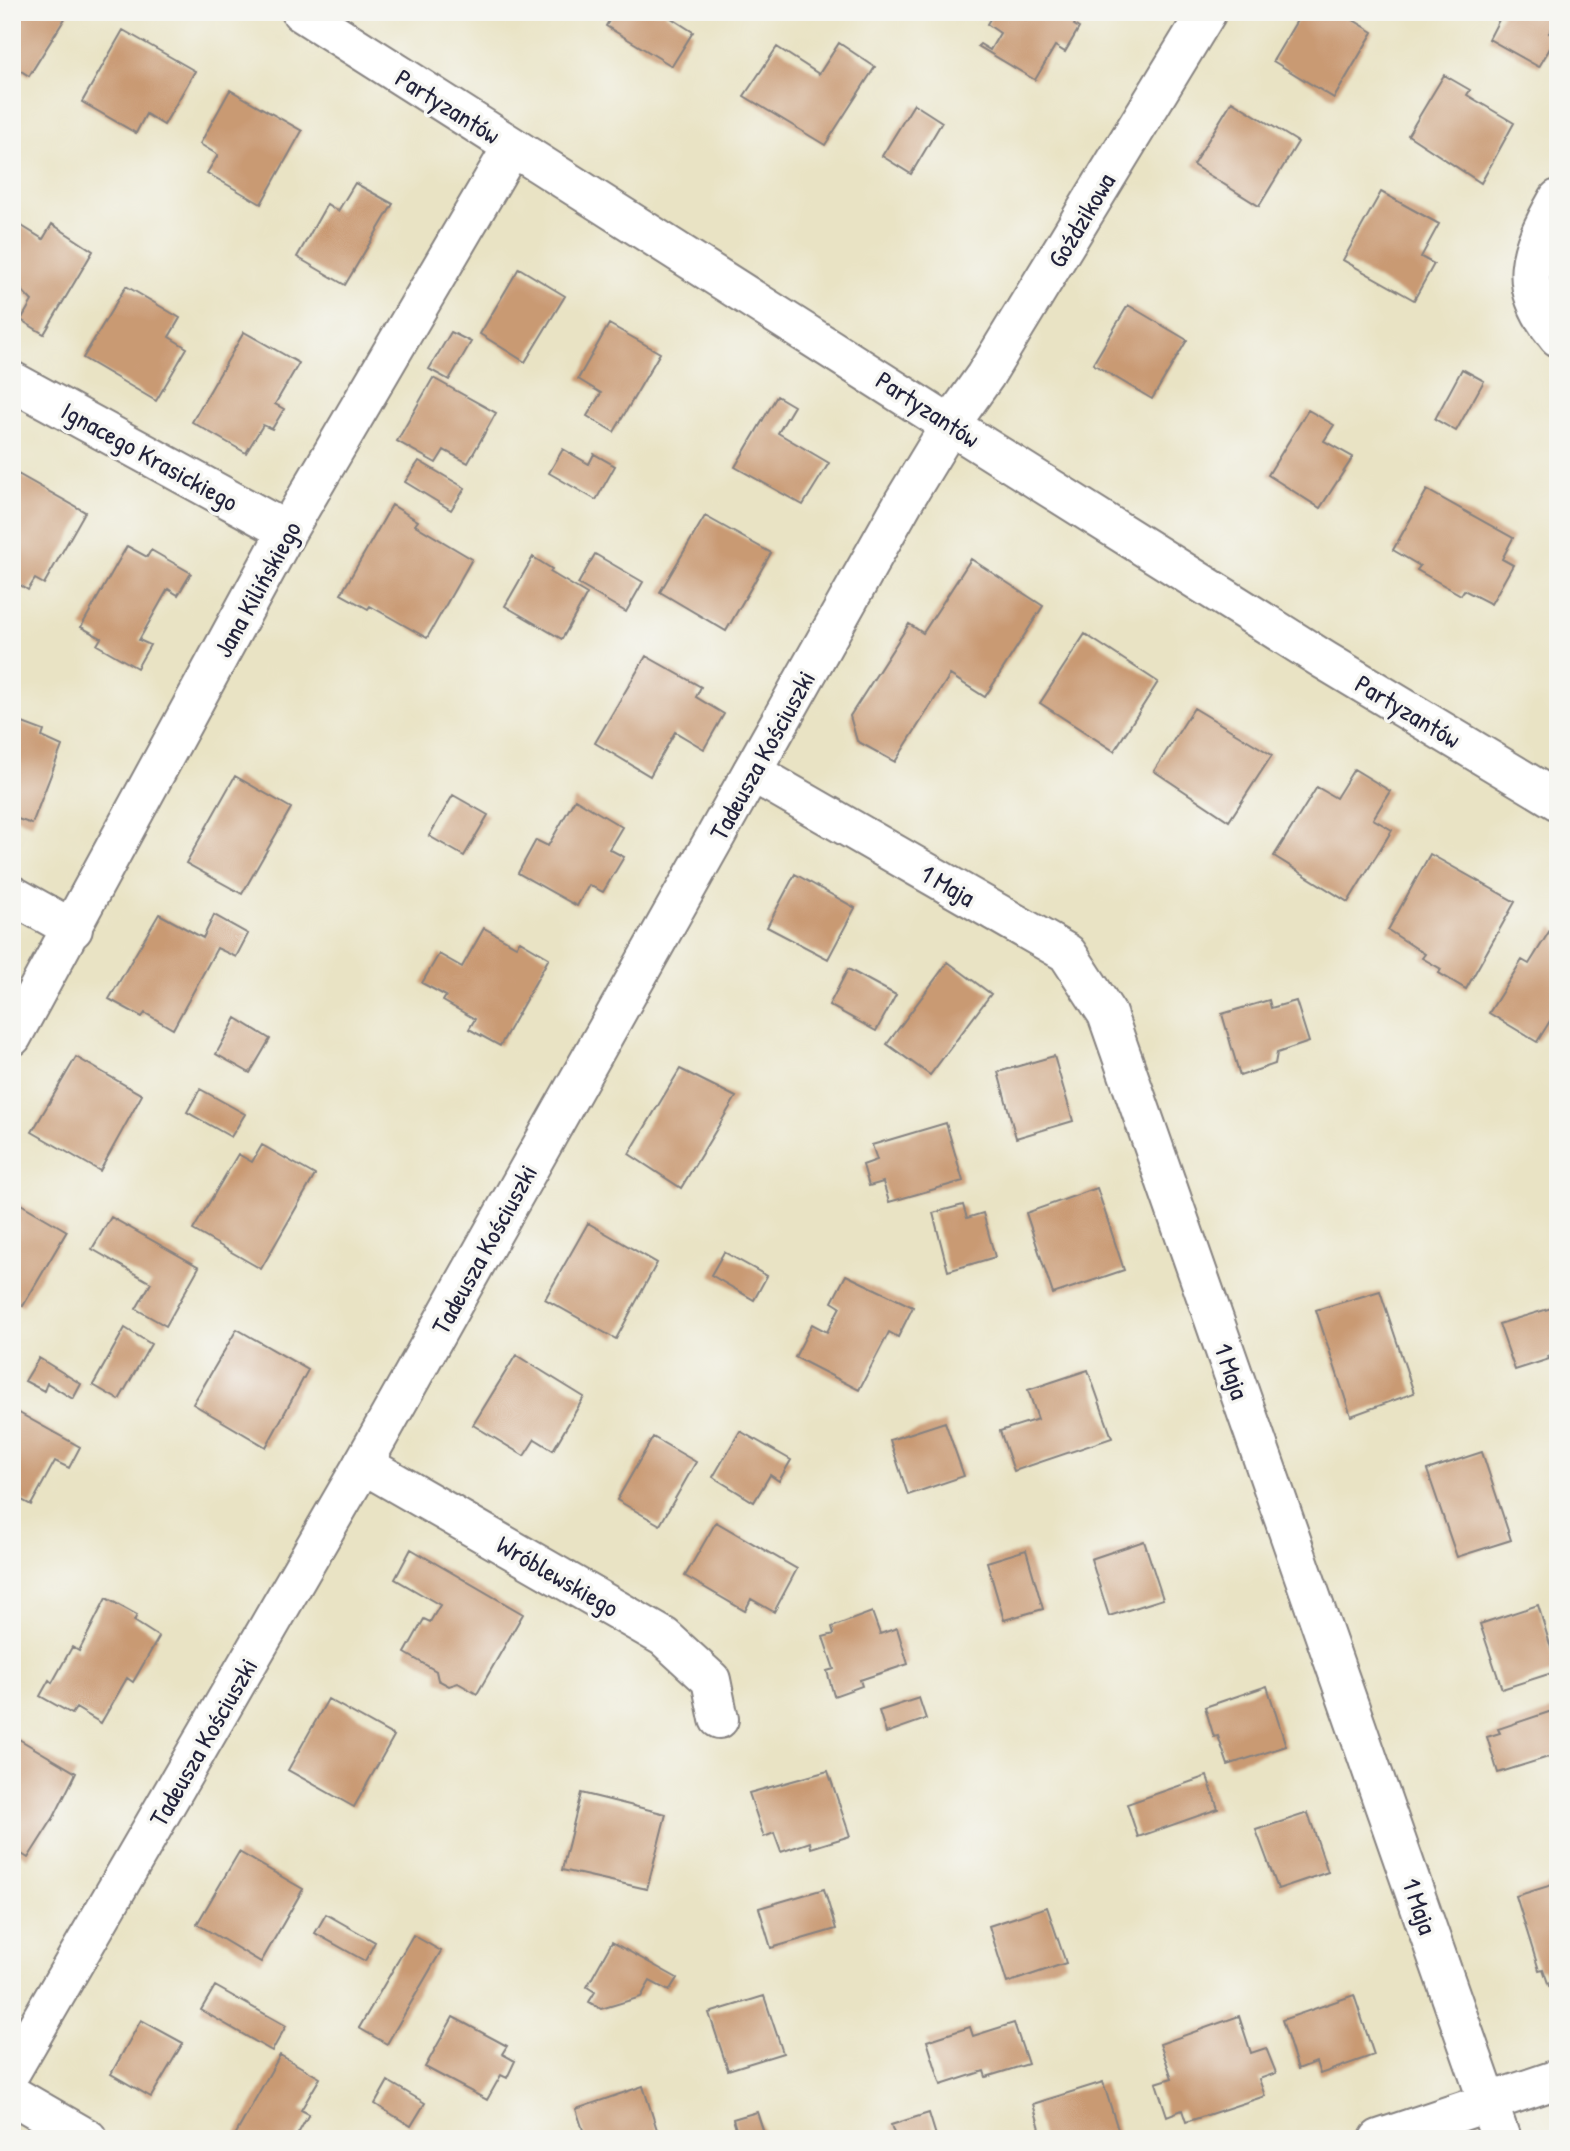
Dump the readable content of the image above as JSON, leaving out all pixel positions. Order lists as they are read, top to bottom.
{
  "streets": {
    "street": [
      "Partyzantów",
      "Goździkowa",
      "Ignacego Krasickiego",
      "Jana Kilińskiego",
      "Tadeusza Kościuszki",
      "1 Maja",
      "Wróblewskiego"
    ]
  },
  "crossings": [
    ["Partyzantów", "Goździkowa"],
    ["Partyzantów", "Jana Kilińskiego"],
    ["Partyzantów", "Tadeusza Kościuszki"],
    ["Goździkowa", "Tadeusza Kościuszki"],
    ["Ignacego Krasickiego", "Jana Kilińskiego"],
    ["Tadeusza Kościuszki", "1 Maja"],
    ["Tadeusza Kościuszki", "Wróblewskiego"]
  ]
}
